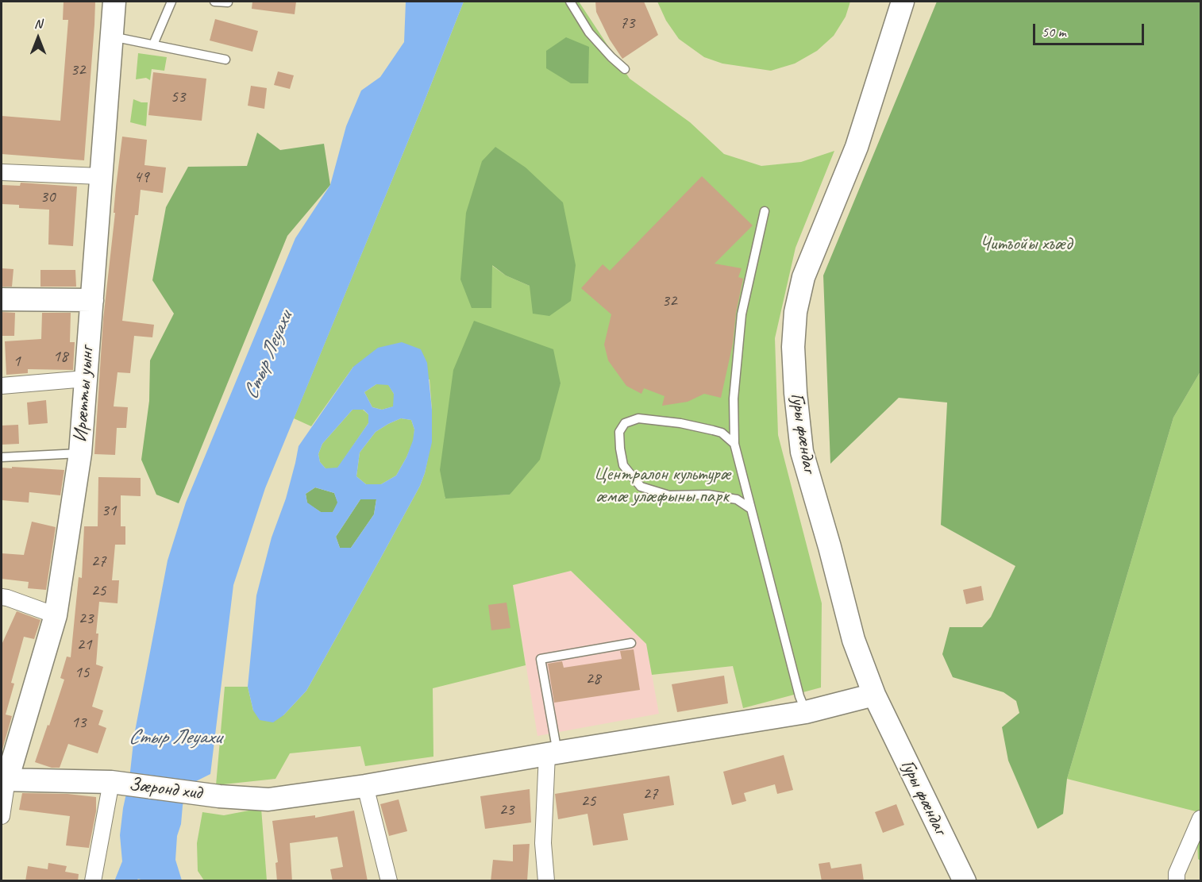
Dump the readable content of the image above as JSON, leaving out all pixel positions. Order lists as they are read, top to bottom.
{
  "streets": {
    "street": ["Ирæтты уынг", "Гуры фӕндаг", "Зæронд хид"]
  },
  "crossings": [
    ["Ирæтты уынг", "Зæронд хид"],
    ["Гуры фӕндаг", "Зæронд хид"]
  ],
  "water": ["Стыр Леуахи"],
  "parks": ["Читъойы хъæд", "Централон культурæ æмæ улæфыны парк"],
  "house_numbers": [
    "73",
    "32",
    "53",
    "49",
    "30",
    "32",
    "18",
    "1",
    "31",
    "27",
    "25",
    "23",
    "21",
    "15",
    "28",
    "13",
    "27",
    "25",
    "23"
  ],
  "scale_bar": "50 m",
  "north": "top"
}
